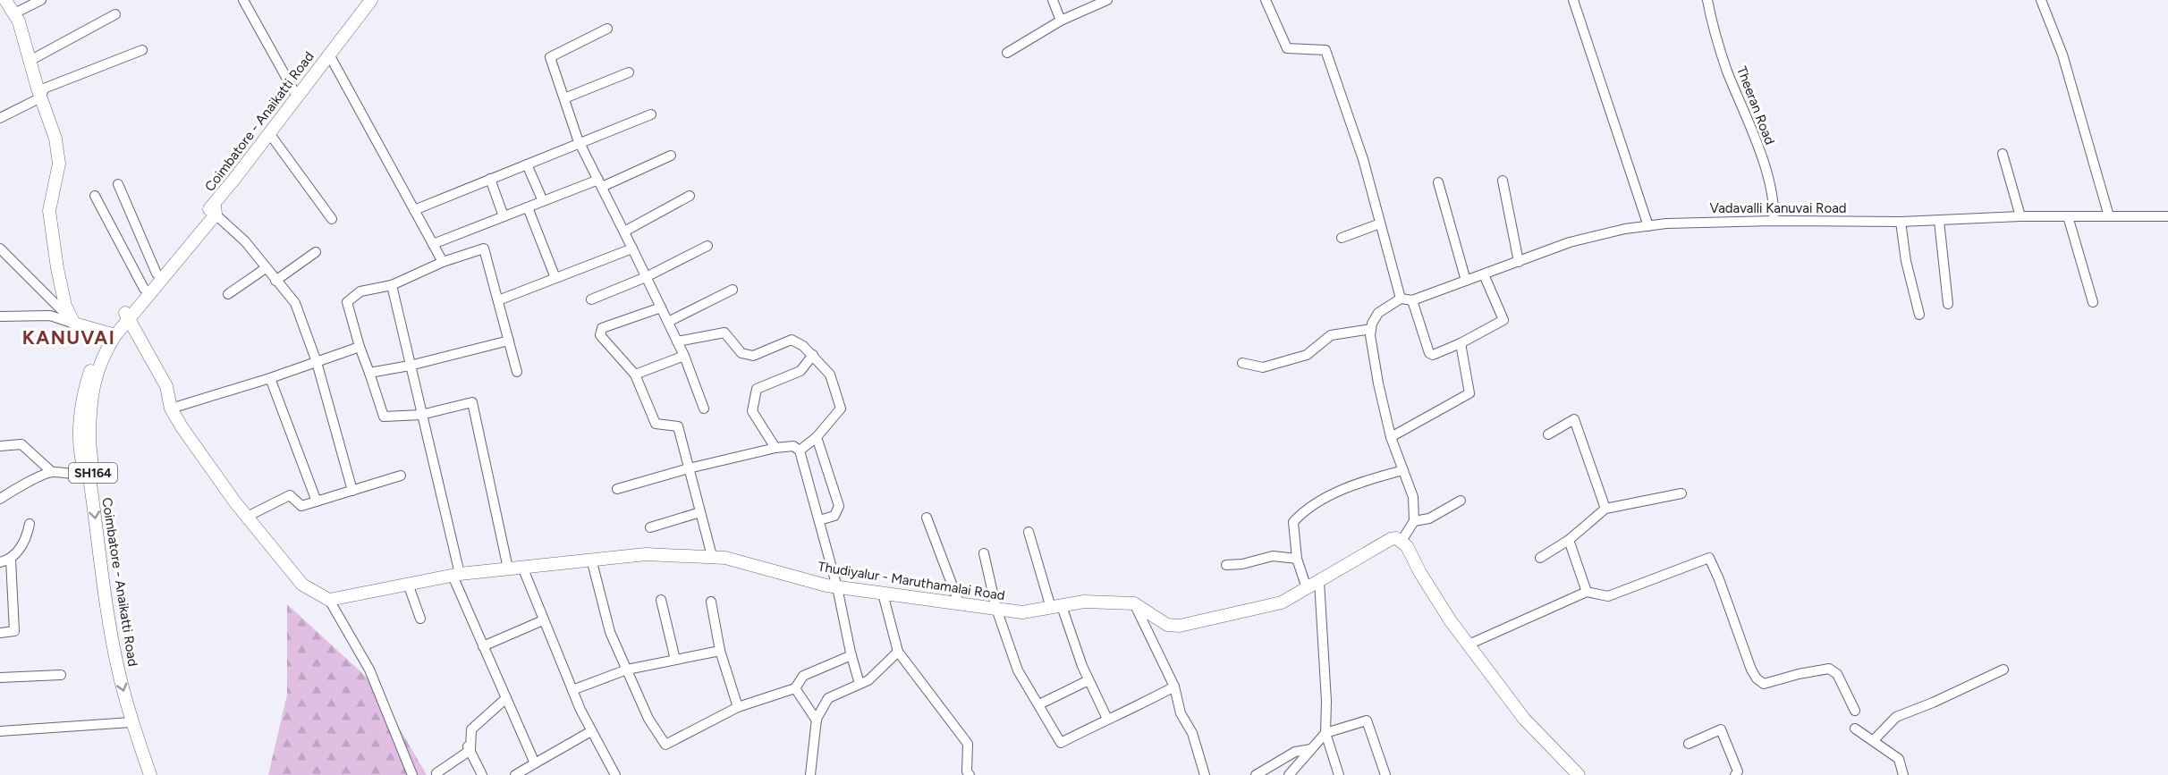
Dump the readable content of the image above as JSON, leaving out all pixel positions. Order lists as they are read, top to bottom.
{
  "streets": {
    "main road": ["Coimbatore - Anaikatti Road", "SH164", "Thudiyalur - Maruthamalai Road"],
    "street": ["Theeran Road", "Vadavalli Kanuvai Road"]
  },
  "crossings": [
    ["Theeran Road", "Vadavalli Kanuvai Road"]
  ],
  "districts": ["KANUVAI"]
}
